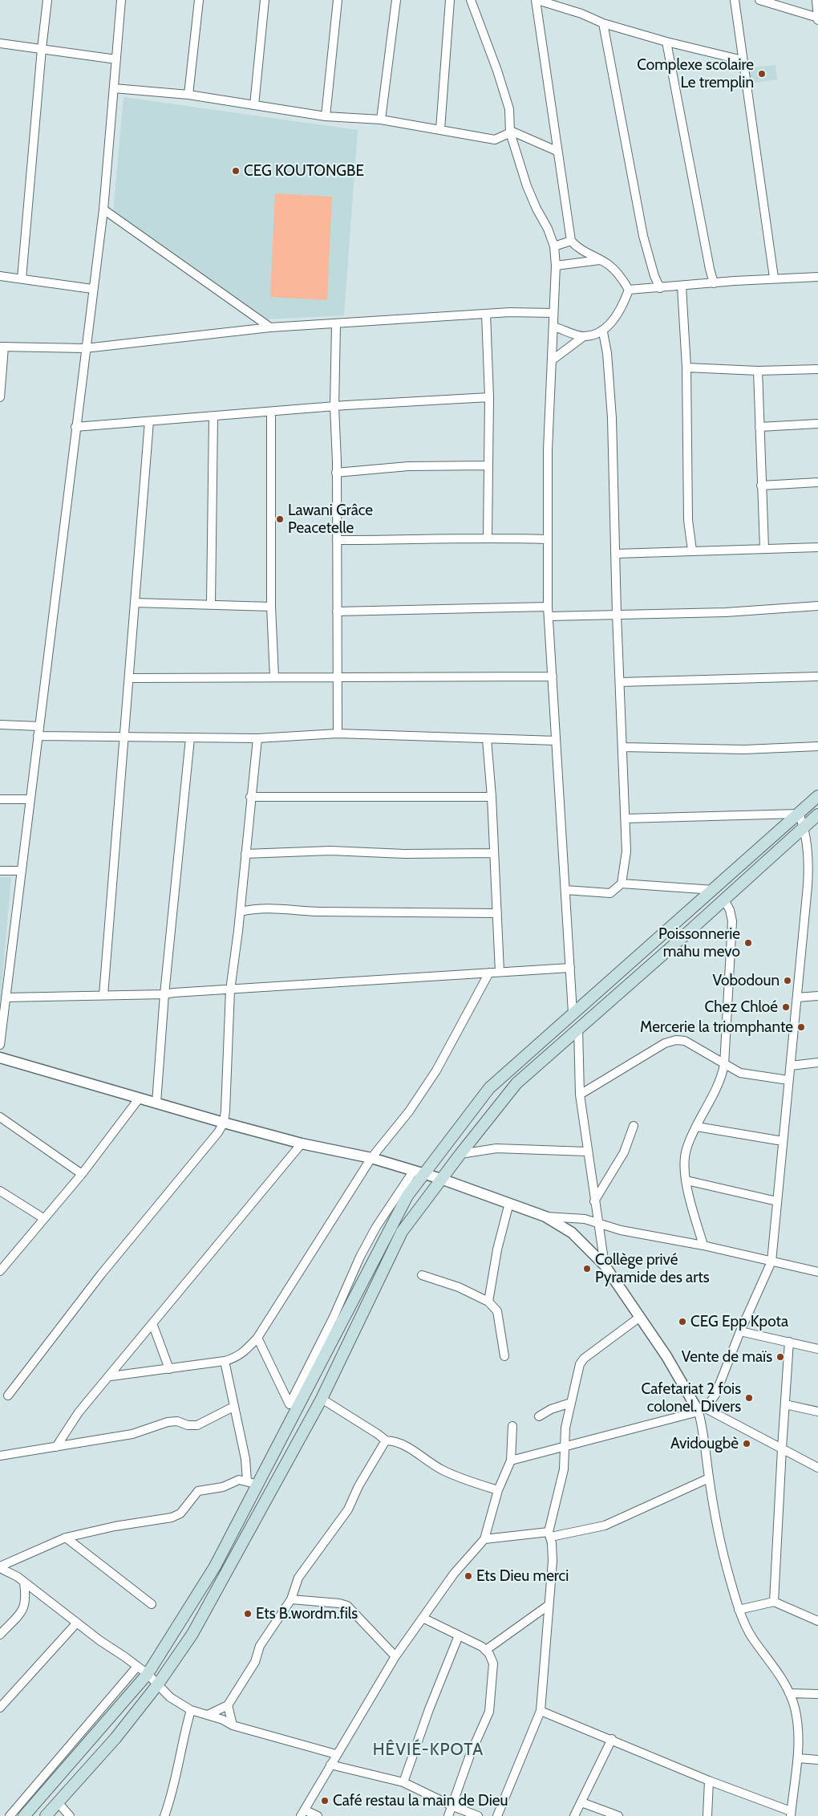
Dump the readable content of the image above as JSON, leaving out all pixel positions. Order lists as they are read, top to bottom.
{
  "districts": ["HÊVIÉ-KPOTA"],
  "places": [
    "Complexe scolaire Le tremplin",
    "CEG KOUTONGBE",
    "Lawani Grâce Peacetelle",
    "Poissonnerie mahu mevo",
    "Vobodoun",
    "Chez Chloé",
    "Mercerie la triomphante",
    "Collège privé Pyramide des arts",
    "CEG Epp Kpota",
    "Vente de maïs",
    "Cafetariat 2 fois colonel. Divers",
    "Avidougbè",
    "Ets Dieu merci",
    "Ets B.wordm.fils",
    "Café restau la main de Dieu"
  ]
}
